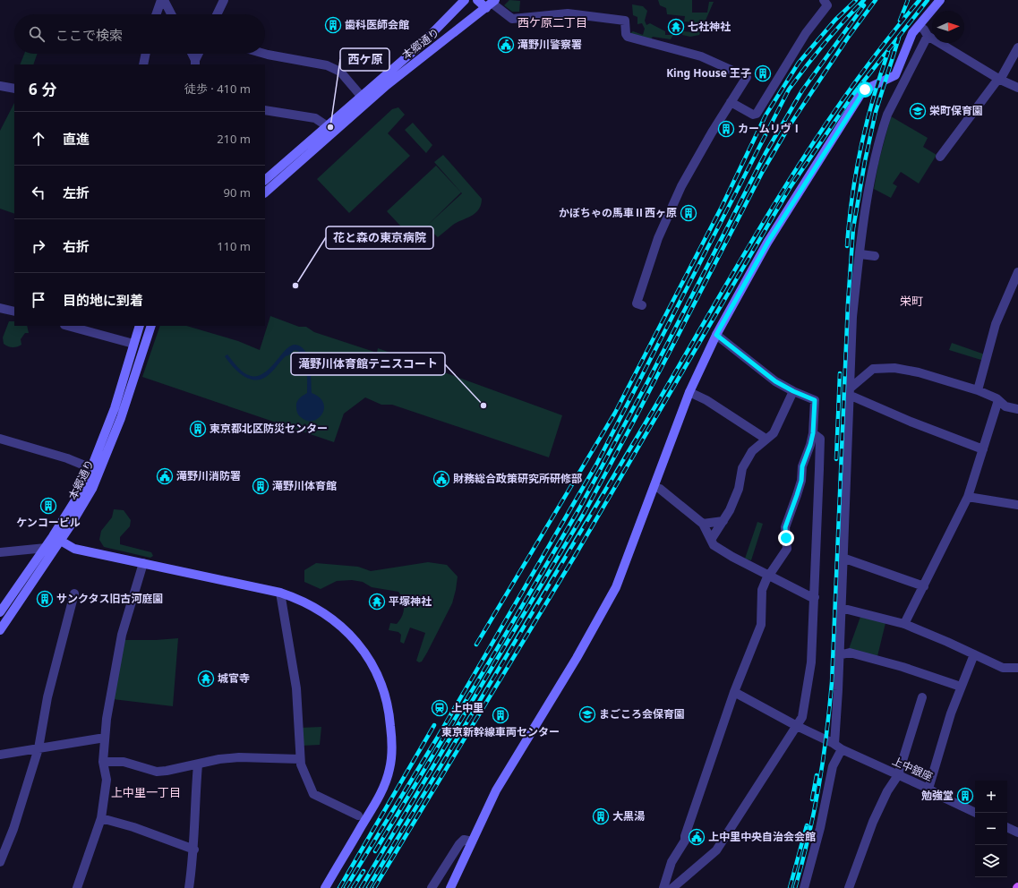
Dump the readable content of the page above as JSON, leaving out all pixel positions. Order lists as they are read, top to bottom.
{
  "streets": {
    "street": ["本郷通り", "上中銀座"]
  },
  "districts": ["西ケ原二丁目", "栄町", "上中里一丁目"],
  "places": {
    "building": [
      "歯科医師会館",
      "King House 王子",
      "カームリヴⅠ",
      "かぼちゃの馬車Ⅱ西ヶ原",
      "東京都北区防災センター",
      "滝野川体育館",
      "ケンコービル",
      "サンクタス旧古河庭園",
      "東京新幹線車両センター",
      "勉強堂",
      "大黒湯"
    ],
    "temple": ["七社神社", "平塚神社", "城官寺"],
    "public building": [
      "滝野川警察署",
      "滝野川消防署",
      "財務総合政策研究所研修部",
      "上中里中央自治会会館"
    ],
    "school or university": ["栄町保育園", "まごころ会保育園"],
    "other": ["西ケ原", "花と森の東京病院", "滝野川体育館テニスコート"],
    "station": ["上中里"]
  },
  "north": "right",
  "page": {
    "search": "ここで検索",
    "heading": ["6 分", "徒歩 · 410 m"],
    "list": [
      ["直進", "210 m"],
      ["左折", "90 m"],
      ["右折", "110 m"],
      "目的地に到着"
    ],
    "map_buttons": ["+", "−"]
  }
}
